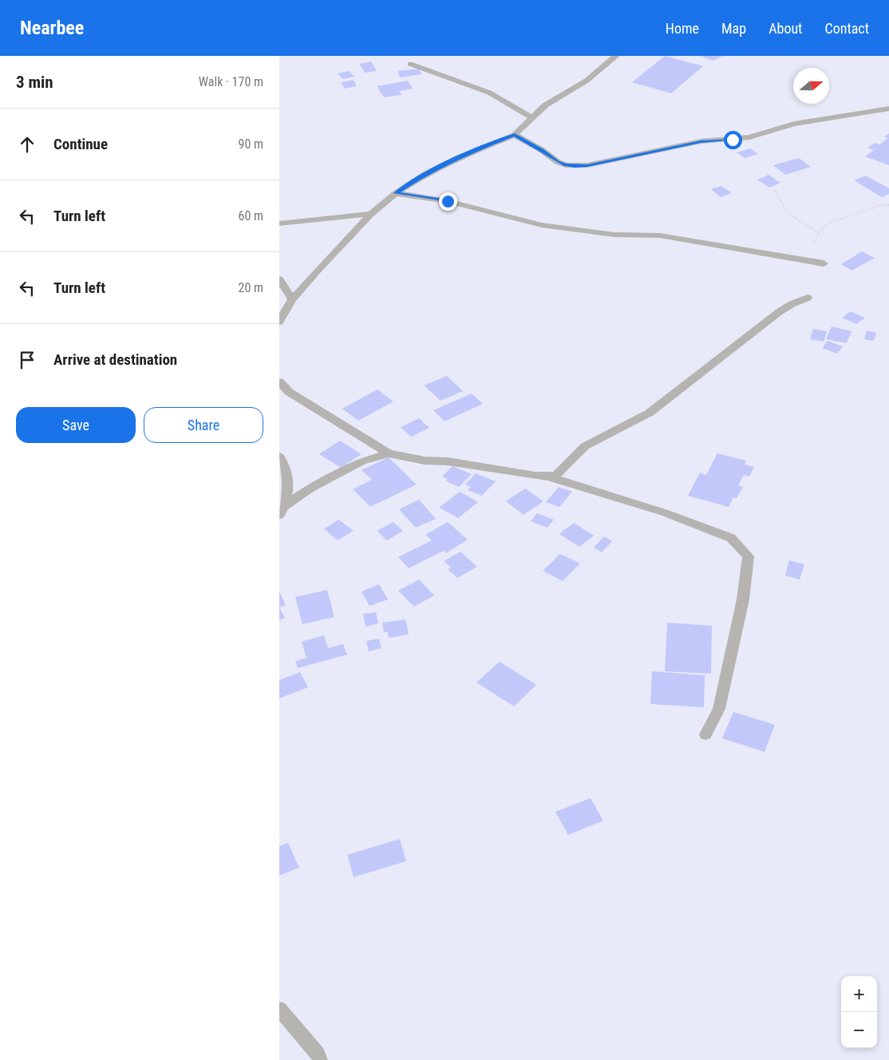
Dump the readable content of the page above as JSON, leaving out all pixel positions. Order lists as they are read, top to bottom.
{
  "north": "right",
  "page": {
    "header": "Nearbee",
    "nav": [
      "Home",
      "Map",
      "About",
      "Contact"
    ],
    "heading": ["3 min", "Walk · 170 m"],
    "list": [
      ["Continue", "90 m"],
      ["Turn left", "60 m"],
      ["Turn left", "20 m"],
      "Arrive at destination"
    ],
    "buttons": ["Save", "Share"],
    "map_buttons": ["+", "−"]
  }
}
